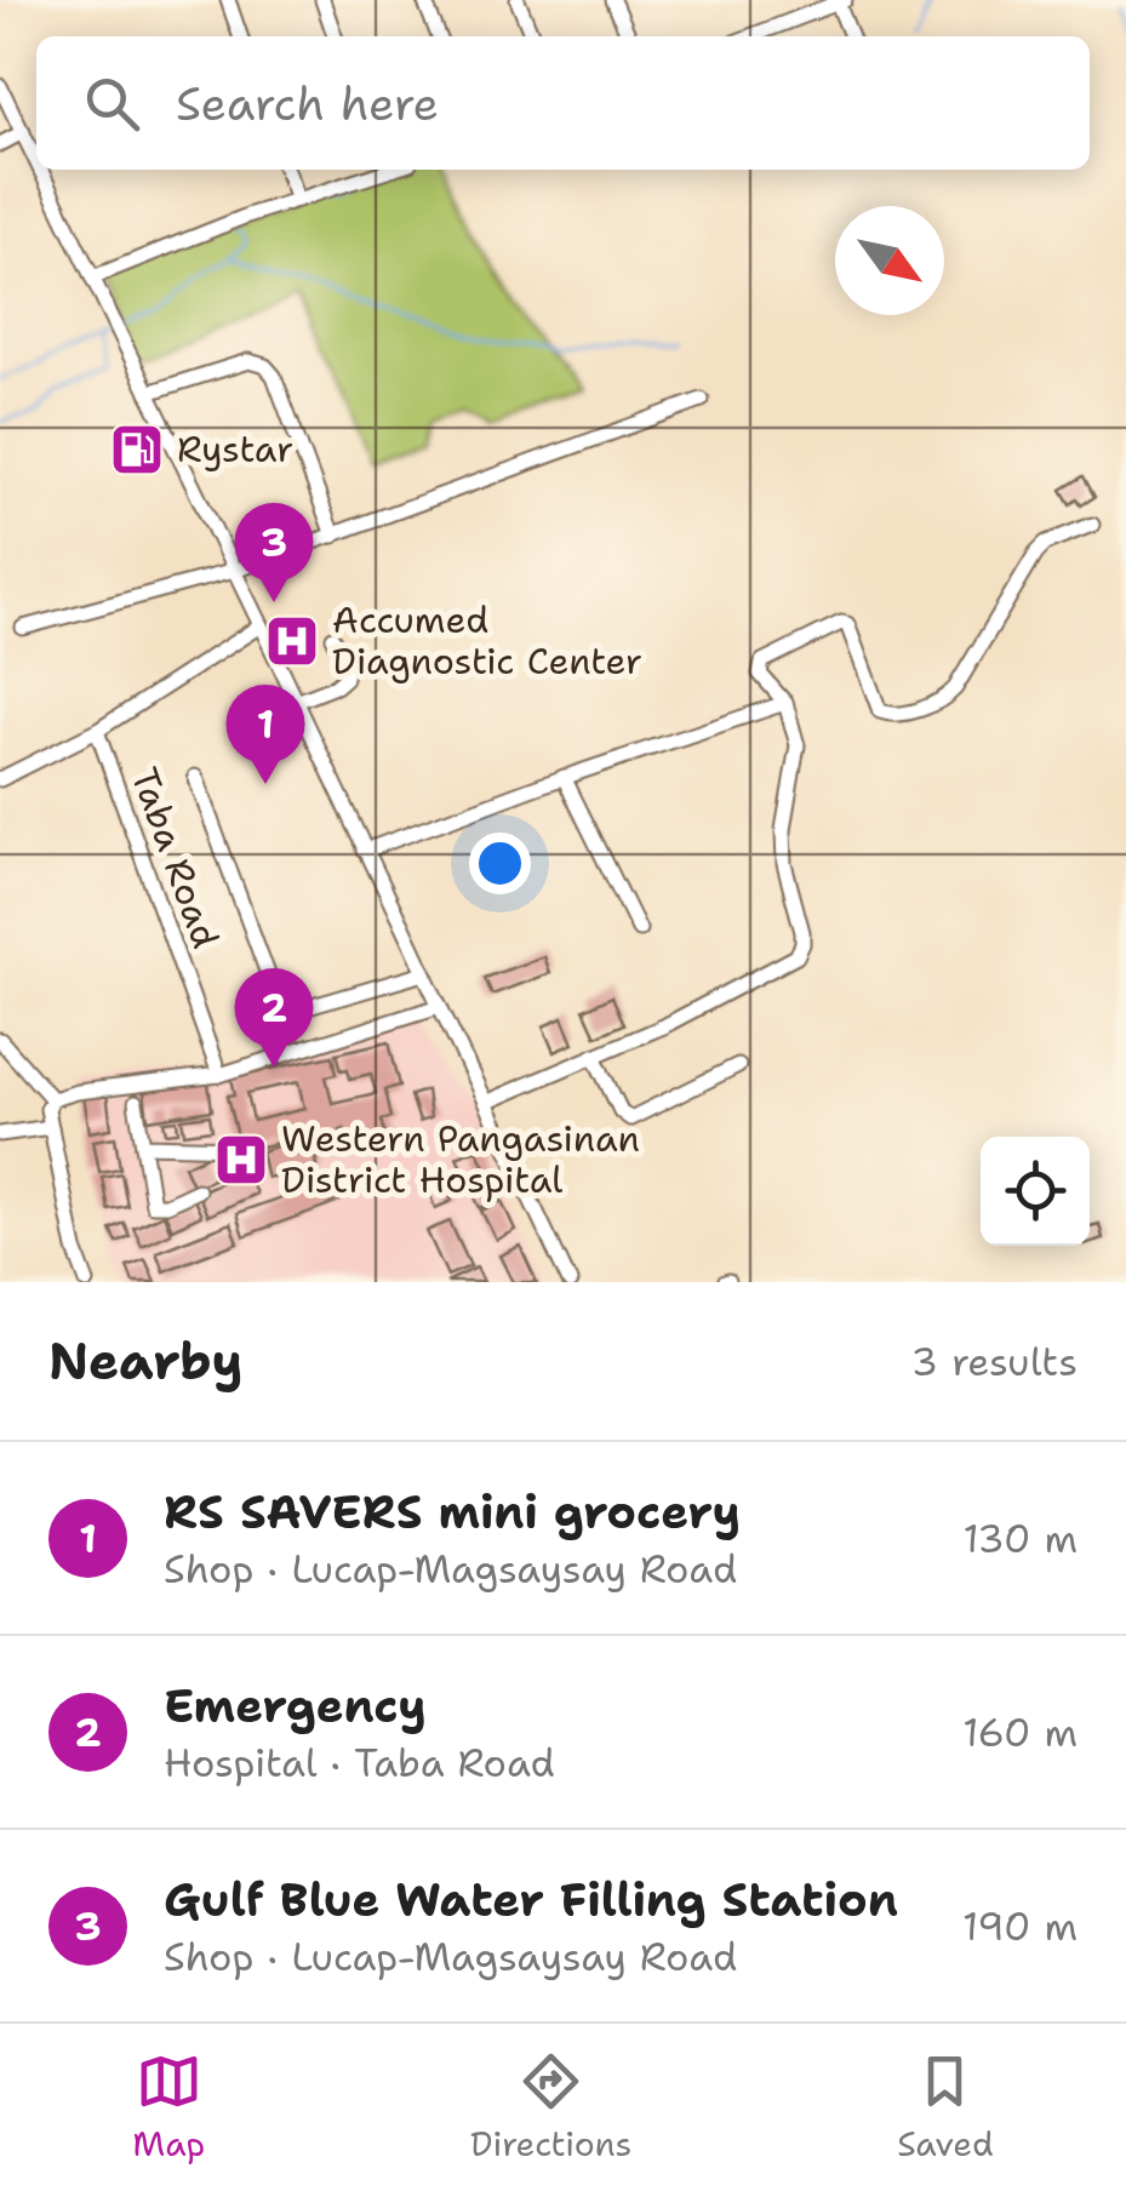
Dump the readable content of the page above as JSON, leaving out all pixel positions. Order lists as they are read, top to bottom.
{
  "streets": {
    "street": ["Taba Road"]
  },
  "places": {
    "fuel station": ["Rystar"],
    "hospital": ["Accumed Diagnostic Center", "Western Pangasinan District Hospital"]
  },
  "north": "bottom right",
  "page": {
    "search": "Search here",
    "pins": ["3", "1", "2"],
    "heading": ["Nearby", "3 results"],
    "list": [
      {
        "mark": "1",
        "name": "RS SAVERS mini grocery",
        "note": "Shop · Lucap-Magsaysay Road",
        "value": "130 m"
      },
      {
        "mark": "2",
        "name": "Emergency",
        "note": "Hospital · Taba Road",
        "value": "160 m"
      },
      {
        "mark": "3",
        "name": "Gulf Blue Water Filling Station",
        "note": "Shop · Lucap-Magsaysay Road",
        "value": "190 m"
      }
    ],
    "nav": ["Map", "Directions", "Saved"]
  }
}
